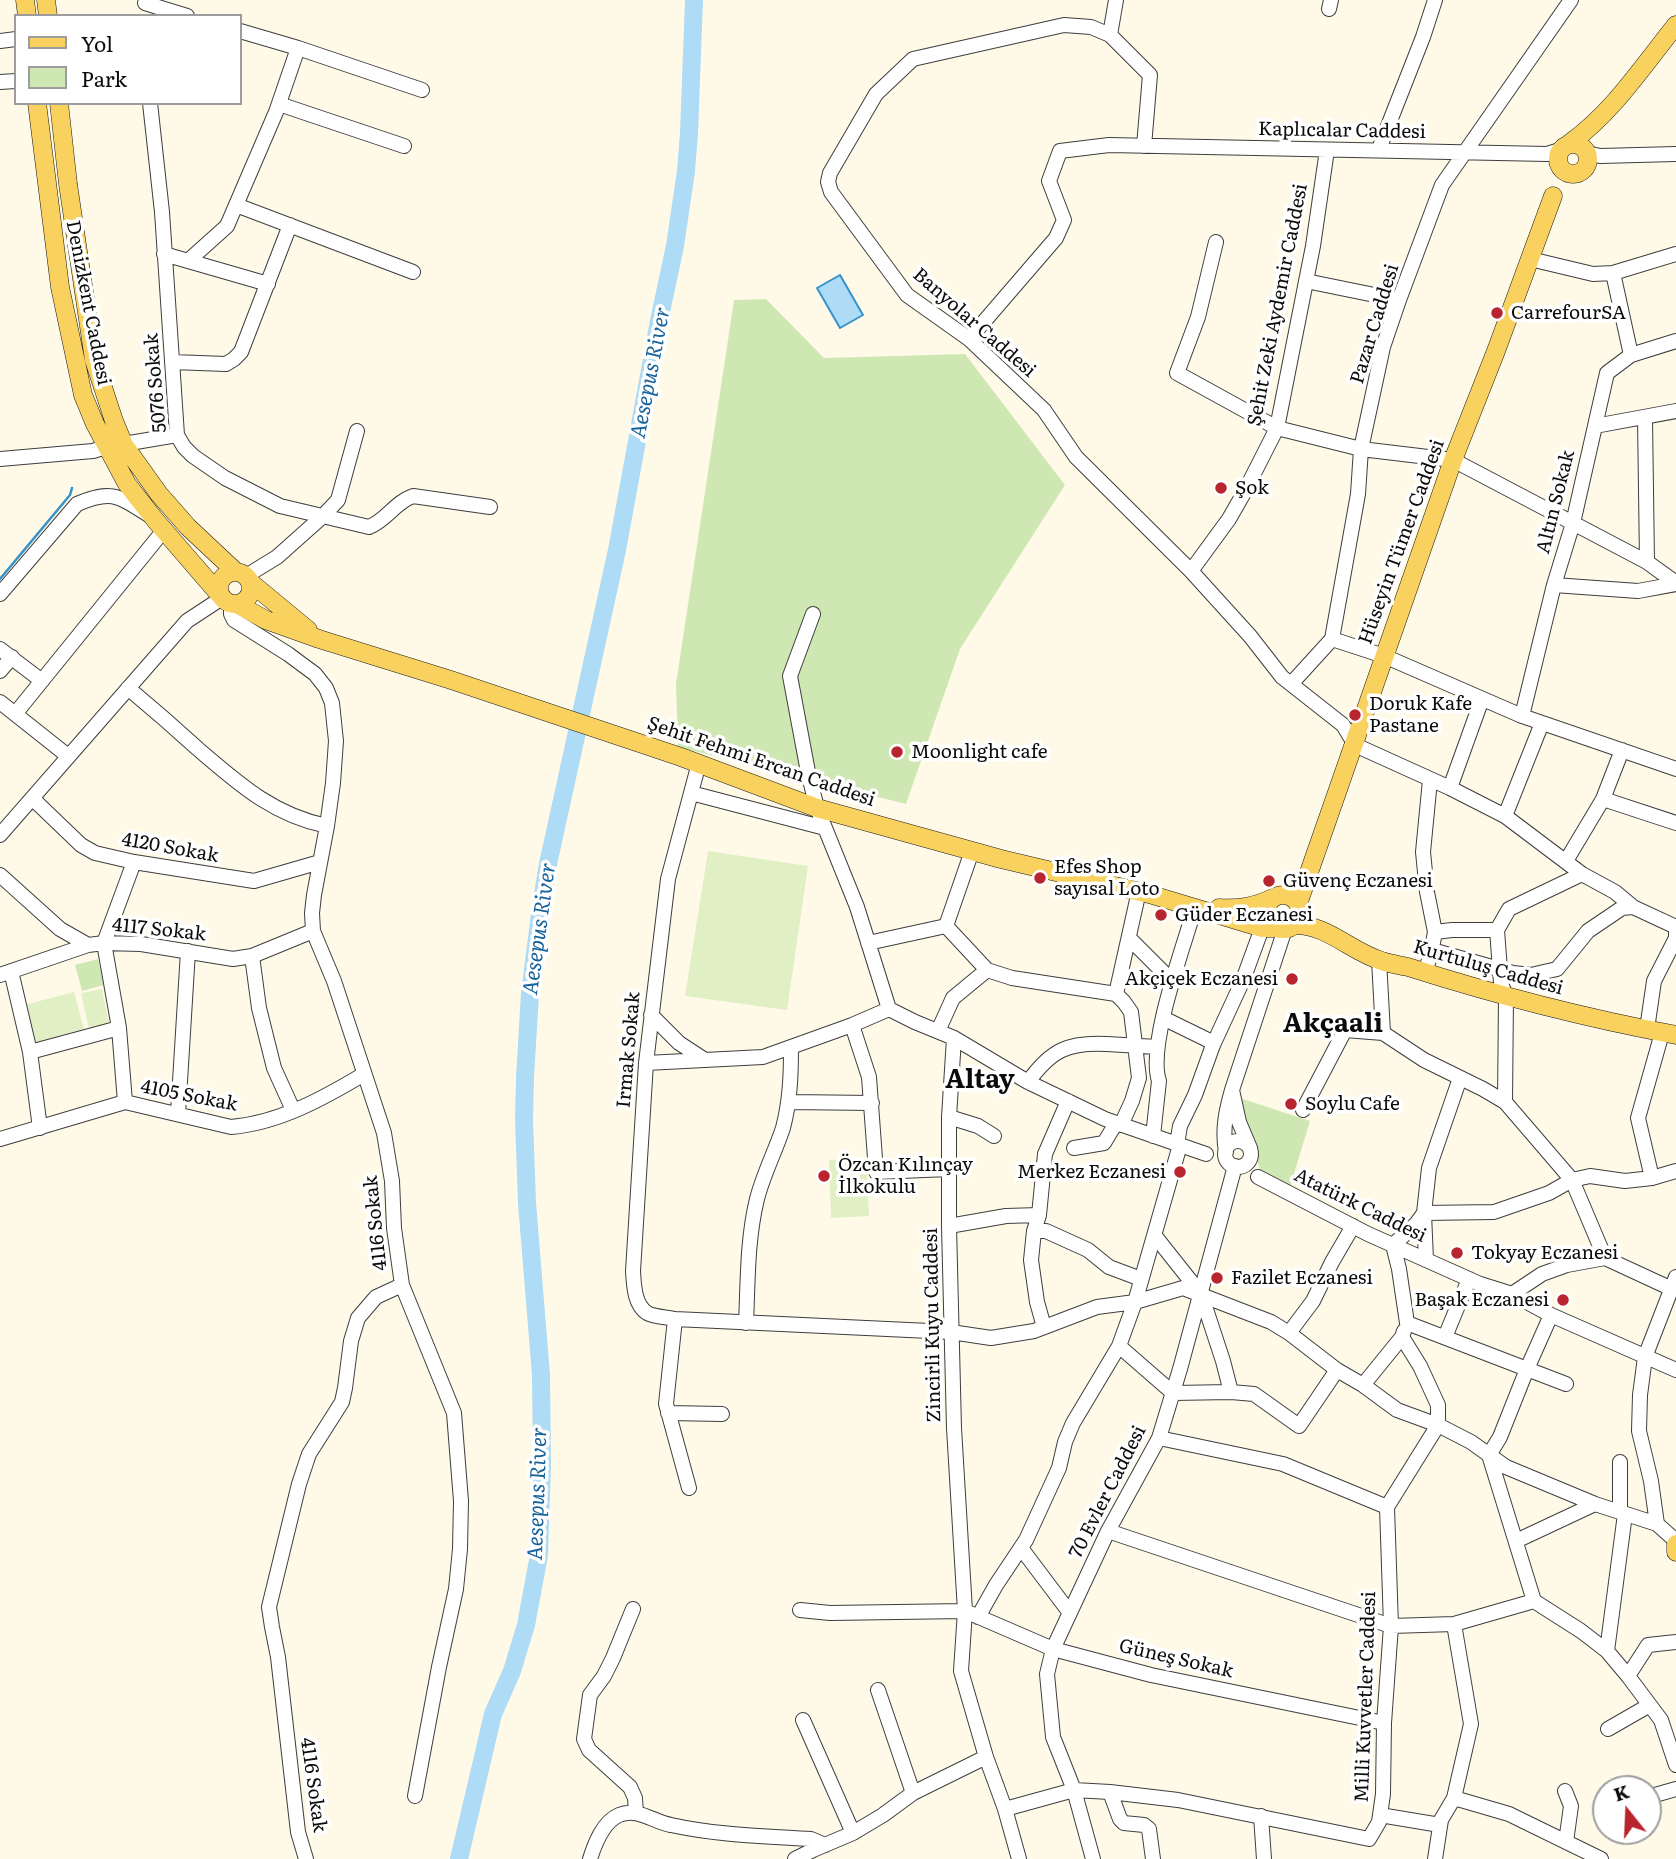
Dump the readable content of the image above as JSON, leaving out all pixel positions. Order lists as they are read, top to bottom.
{
  "streets": {
    "main road": [
      "Denizkent Caddesi",
      "Hüseyin Tümer Caddesi",
      "Şehit Fehmi Ercan Caddesi",
      "Kurtuluş Caddesi"
    ],
    "street": [
      "Kaplıcalar Caddesi",
      "Şehit Zeki Aydemir Caddesi",
      "Banyolar Caddesi",
      "Pazar Caddesi",
      "5076 Sokak",
      "Altın Sokak",
      "4120 Sokak",
      "4117 Sokak",
      "Irmak Sokak",
      "4105 Sokak",
      "Atatürk Caddesi",
      "4116 Sokak",
      "Zincirli Kuyu Caddesi",
      "70 Evler Caddesi",
      "Güneş Sokak",
      "Milli Kuvvetler Caddesi"
    ]
  },
  "crossings": [
    ["Kaplıcalar Caddesi", "Şehit Zeki Aydemir Caddesi"],
    ["Kaplıcalar Caddesi", "Banyolar Caddesi"],
    ["Kaplıcalar Caddesi", "Pazar Caddesi"],
    ["Kaplıcalar Caddesi", "Hüseyin Tümer Caddesi"],
    ["Denizkent Caddesi", "Şehit Fehmi Ercan Caddesi"],
    ["Denizkent Caddesi", "4116 Sokak"],
    ["Şehit Zeki Aydemir Caddesi", "Banyolar Caddesi"],
    ["Banyolar Caddesi", "Hüseyin Tümer Caddesi"],
    ["Hüseyin Tümer Caddesi", "Şehit Fehmi Ercan Caddesi"],
    ["Hüseyin Tümer Caddesi", "Kurtuluş Caddesi"],
    ["Şehit Fehmi Ercan Caddesi", "Kurtuluş Caddesi"],
    ["Şehit Fehmi Ercan Caddesi", "Irmak Sokak"],
    ["Şehit Fehmi Ercan Caddesi", "4116 Sokak"],
    ["4120 Sokak", "4116 Sokak"],
    ["4117 Sokak", "4116 Sokak"],
    ["Irmak Sokak", "Zincirli Kuyu Caddesi"],
    ["Irmak Sokak", "70 Evler Caddesi"],
    ["4105 Sokak", "4116 Sokak"],
    ["Atatürk Caddesi", "70 Evler Caddesi"],
    ["Zincirli Kuyu Caddesi", "Güneş Sokak"],
    ["Zincirli Kuyu Caddesi", "Milli Kuvvetler Caddesi"],
    ["70 Evler Caddesi", "Güneş Sokak"],
    ["70 Evler Caddesi", "Milli Kuvvetler Caddesi"],
    ["Güneş Sokak", "Milli Kuvvetler Caddesi"]
  ],
  "districts": ["Akçaali", "Altay"],
  "water": ["Aesepus River"],
  "places": [
    "CarrefourSA",
    "Şok",
    "Doruk Kafe Pastane",
    "Moonlight cafe",
    "Efes Shop sayısal Loto",
    "Güvenç Eczanesi",
    "Güder Eczanesi",
    "Akçiçek Eczanesi",
    "Soylu Cafe",
    "Merkez Eczanesi",
    "Özcan Kılınçay İlkokulu",
    "Tokyay Eczanesi",
    "Fazilet Eczanesi",
    "Başak Eczanesi"
  ],
  "legend": ["Yol", "Park"],
  "north": "top"
}
